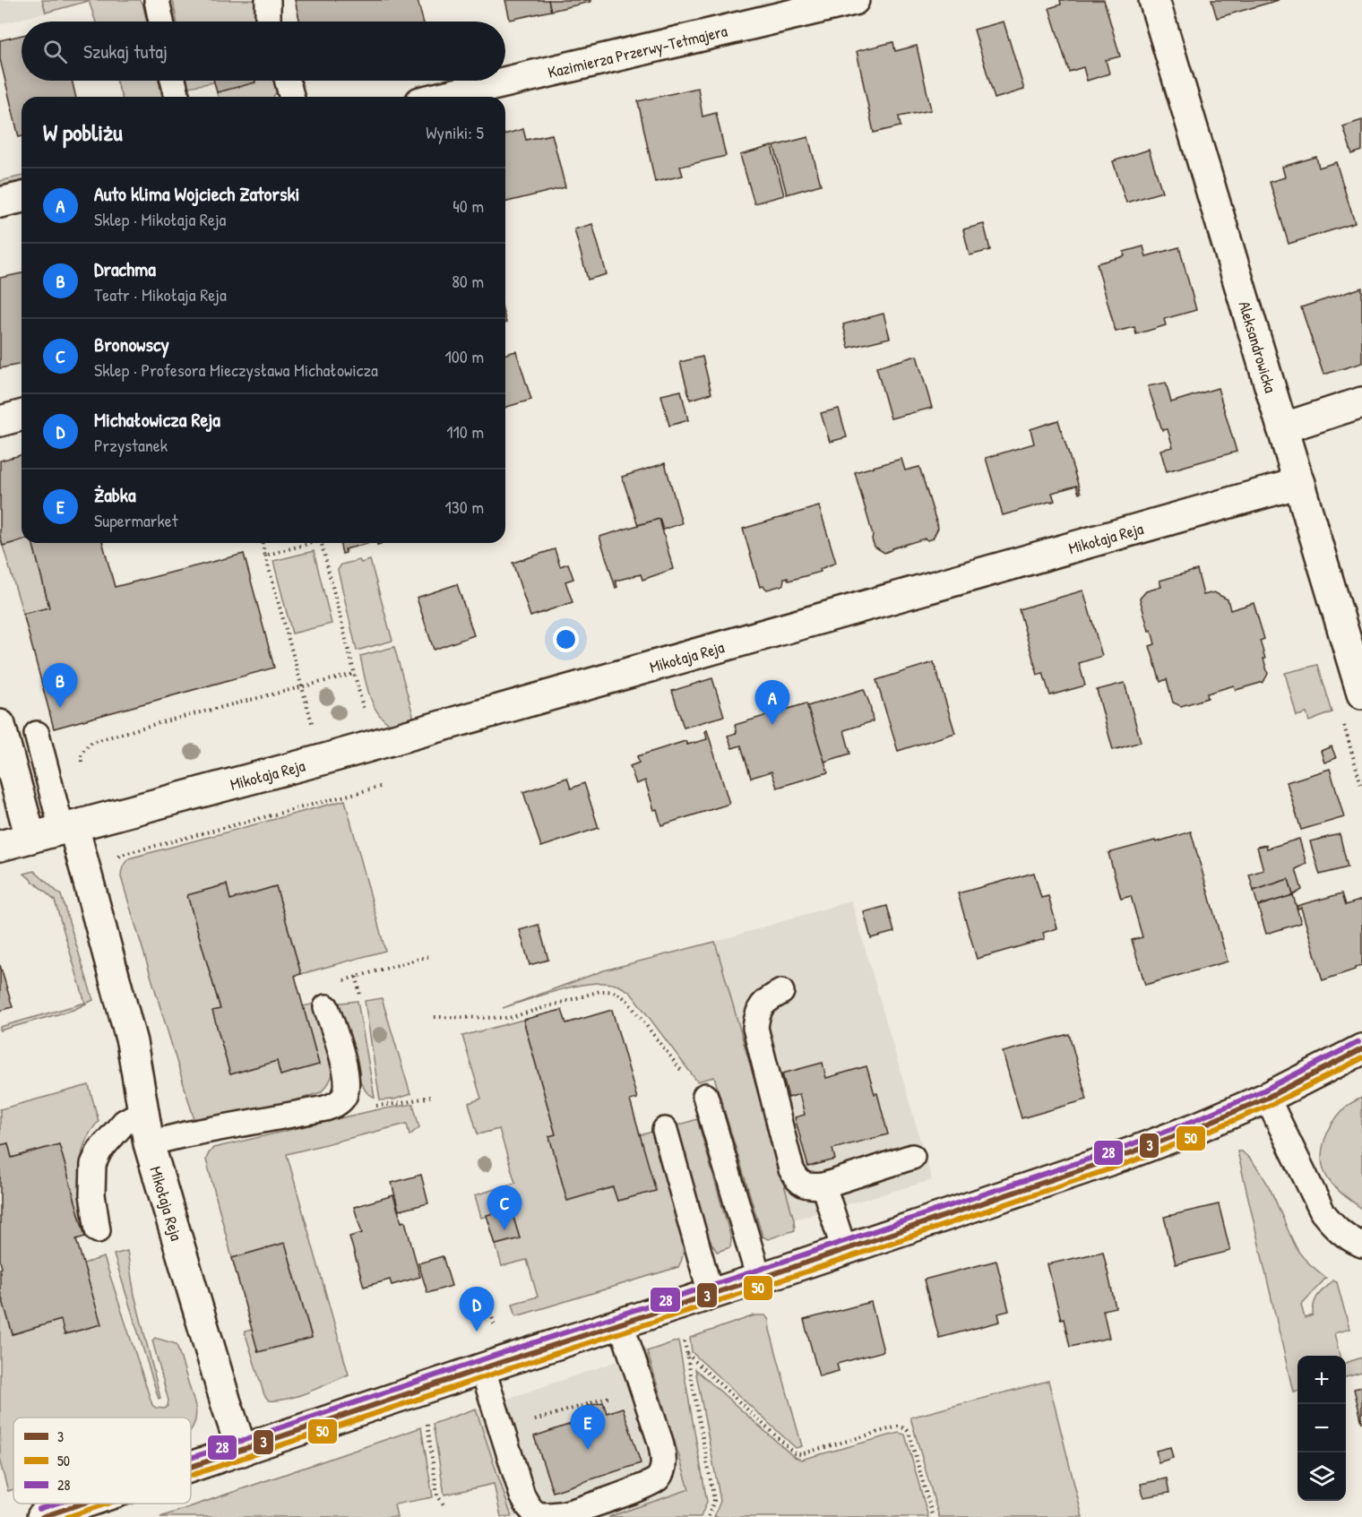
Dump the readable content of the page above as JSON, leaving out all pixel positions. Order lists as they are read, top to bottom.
{
  "streets": {
    "street": ["Kazimierza Przerwy-Tetmajera", "Aleksandrowicka", "Mikołaja Reja"]
  },
  "crossings": [
    ["Aleksandrowicka", "Mikołaja Reja"]
  ],
  "lines": ["transit line 28", "transit line 3", "transit line 50"],
  "legend": ["3", "50", "28"],
  "page": {
    "search": "Szukaj tutaj",
    "heading": ["W pobliżu", "Wyniki: 5"],
    "list": [
      {
        "mark": "A",
        "name": "Auto klima Wojciech Zatorski",
        "note": "Sklep · Mikołaja Reja",
        "value": "40 m"
      },
      {
        "mark": "B",
        "name": "Drachma",
        "note": "Teatr · Mikołaja Reja",
        "value": "80 m"
      },
      {
        "mark": "C",
        "name": "Bronowscy",
        "note": "Sklep · Profesora Mieczysława Michałowicza",
        "value": "100 m"
      },
      {
        "mark": "D",
        "name": "Michałowicza Reja",
        "note": "Przystanek",
        "value": "110 m"
      },
      {
        "mark": "E",
        "name": "Żabka",
        "note": "Supermarket",
        "value": "130 m"
      }
    ],
    "pins": [
      "B",
      "A",
      "C",
      "D",
      "E"
    ],
    "map_buttons": ["+", "−"]
  }
}
